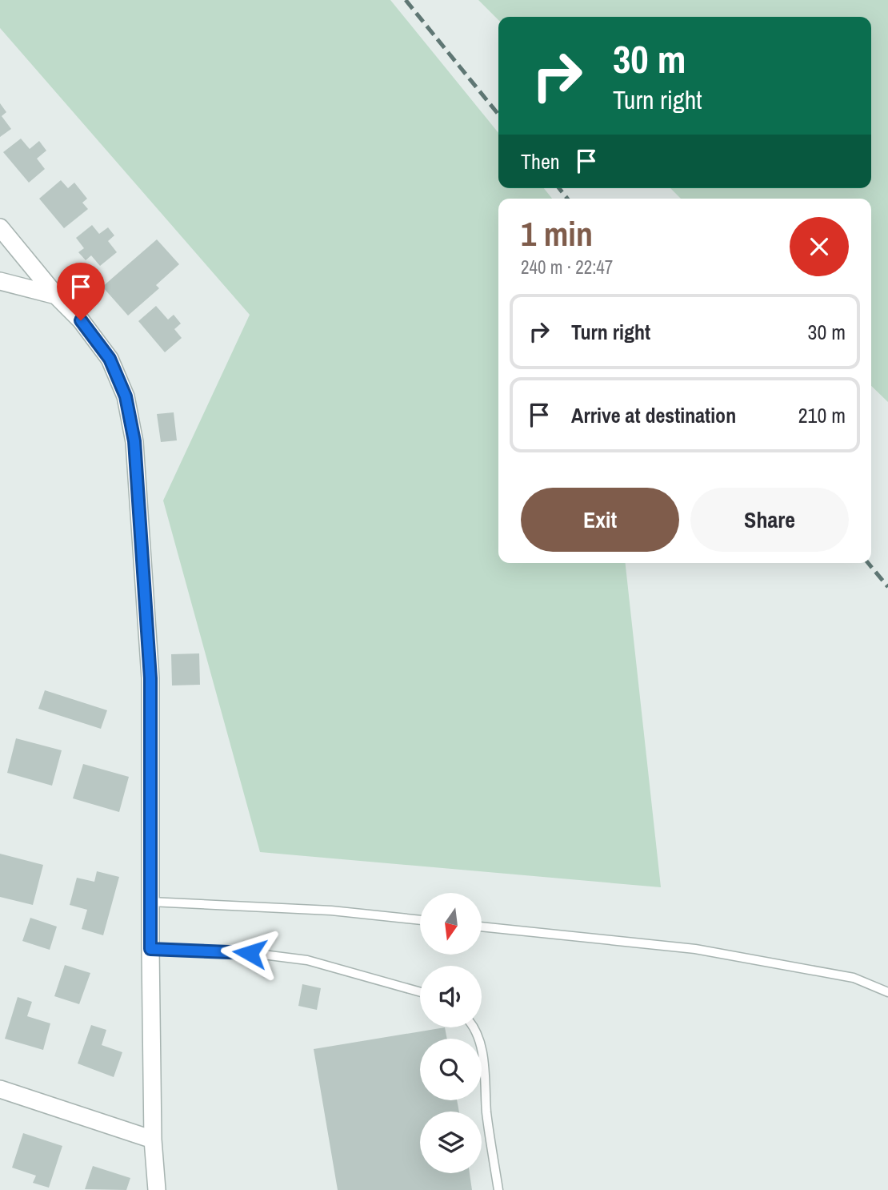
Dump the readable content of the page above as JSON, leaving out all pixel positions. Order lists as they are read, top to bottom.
{
  "north": "bottom",
  "page": {
    "turn": ["30 m", "Turn right"],
    "then": "Then",
    "heading": ["1 min", "240 m · 22:47"],
    "list": [
      {
        "name": "Turn right",
        "value": "30 m"
      },
      {
        "name": "Arrive at destination",
        "value": "210 m"
      }
    ],
    "buttons": ["Exit", "Share"]
  }
}
